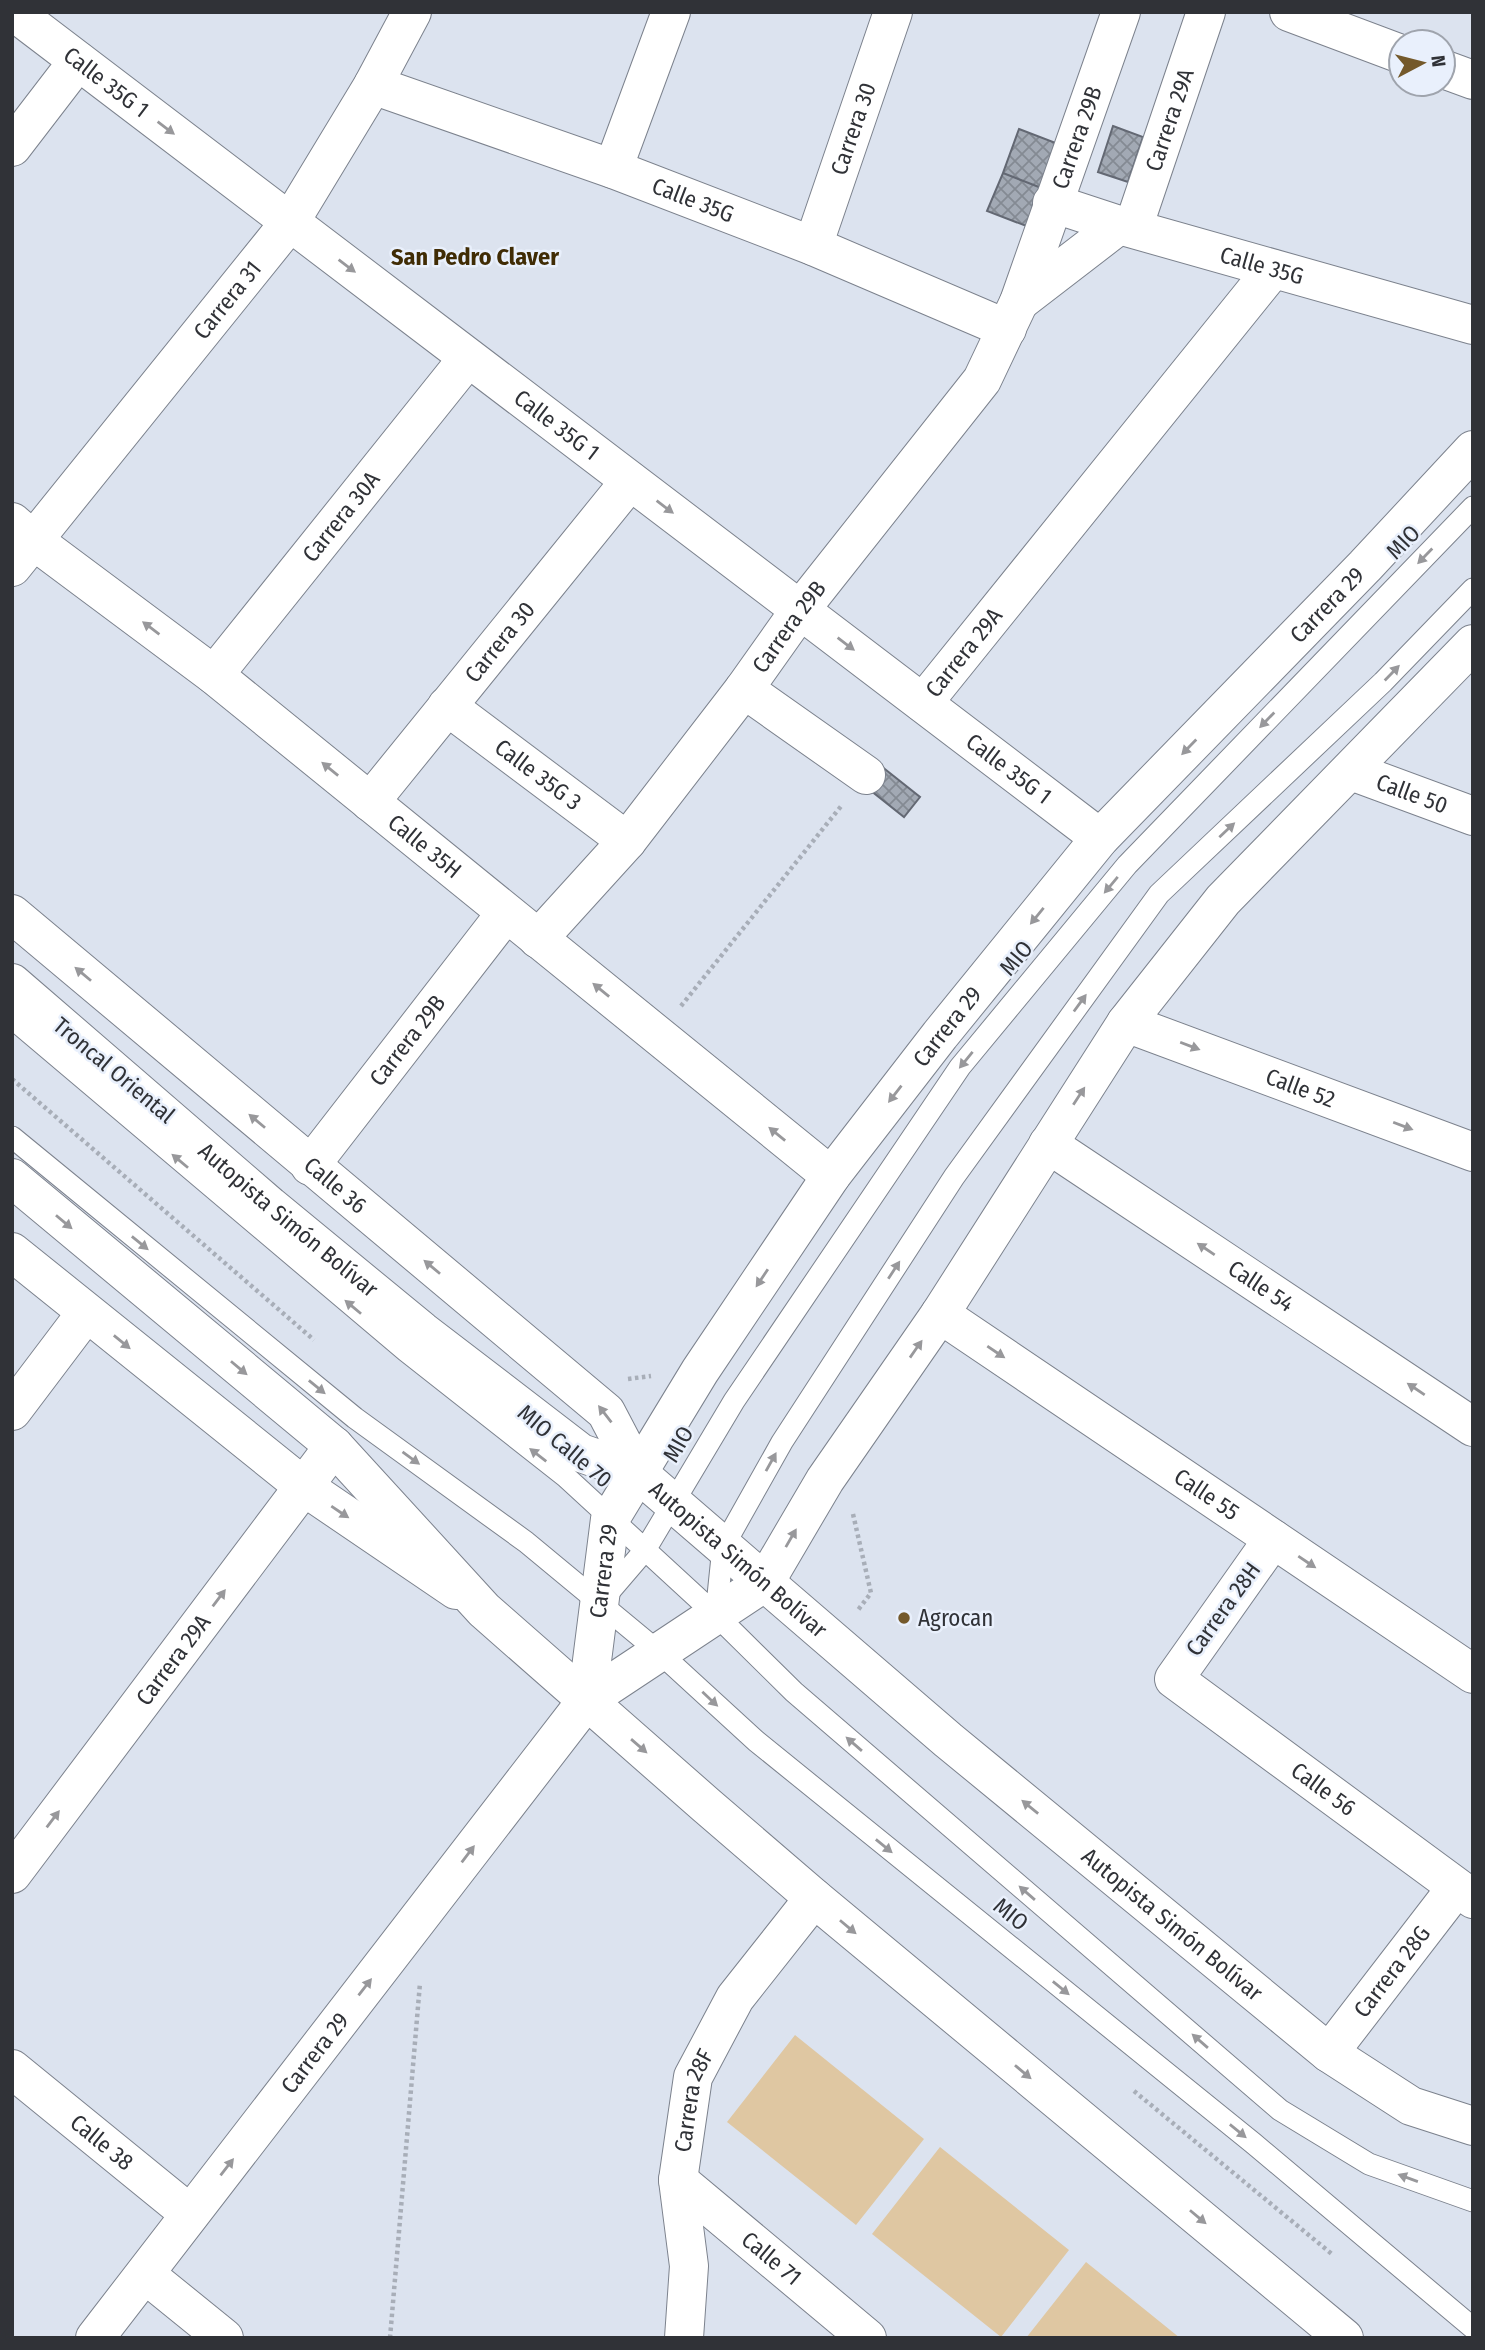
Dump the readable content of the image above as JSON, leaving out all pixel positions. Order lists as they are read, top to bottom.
{
  "streets": {
    "main road": [
      "Calle 35G 1",
      "Carrera 29A",
      "Carrera 30",
      "Carrera 29B",
      "Calle 35G",
      "Carrera 31",
      "Carrera 30A",
      "Carrera 29",
      "Calle 35G 3",
      "Calle 50",
      "Calle 35H",
      "Calle 52",
      "Calle 36",
      "Autopista Simón Bolívar",
      "Calle 54",
      "Calle 55",
      "Carrera 28H",
      "Calle 56",
      "Carrera 28G",
      "Carrera 28F",
      "Calle 38",
      "Calle 71"
    ],
    "lane": ["MIO", "Troncal Oriental", "MIO Calle 70"]
  },
  "crossings": [
    ["Calle 35G 1", "Carrera 29A"],
    ["Calle 35G 1", "Carrera 30"],
    ["Calle 35G 1", "Carrera 29B"],
    ["Calle 35G 1", "Carrera 31"],
    ["Calle 35G 1", "Carrera 30A"],
    ["Calle 35G 1", "Carrera 29"],
    ["Carrera 29A", "Carrera 29B"],
    ["Carrera 29A", "Calle 35G"],
    ["Carrera 30", "Calle 35G"],
    ["Carrera 30", "Calle 35G 3"],
    ["Carrera 30", "Calle 35H"],
    ["Carrera 29B", "Calle 35G"],
    ["Carrera 29B", "Calle 35G 3"],
    ["Carrera 29B", "Calle 35H"],
    ["Carrera 29B", "Calle 36"],
    ["Calle 35G", "Carrera 31"],
    ["Carrera 31", "Calle 35H"],
    ["Carrera 30A", "Calle 35H"],
    ["MIO", "Carrera 29"],
    ["MIO", "Autopista Simón Bolívar"],
    ["MIO", "MIO Calle 70"],
    ["Carrera 29", "Calle 50"],
    ["Carrera 29", "Calle 35H"],
    ["Carrera 29", "Calle 52"],
    ["Carrera 29", "Calle 36"],
    ["Carrera 29", "Autopista Simón Bolívar"],
    ["Carrera 29", "Calle 54"],
    ["Carrera 29", "MIO Calle 70"],
    ["Carrera 29", "Calle 55"],
    ["Carrera 29", "Calle 38"],
    ["Troncal Oriental", "MIO Calle 70"],
    ["Calle 36", "Autopista Simón Bolívar"],
    ["Autopista Simón Bolívar", "Carrera 28G"],
    ["Calle 55", "Carrera 28H"],
    ["Carrera 28H", "Calle 56"],
    ["Calle 56", "Carrera 28G"],
    ["Carrera 28F", "Calle 71"]
  ],
  "one_way": [
    "Calle 35G 1",
    "Carrera 29A",
    "Calle 35H",
    "Calle 52",
    "Calle 54",
    "Calle 55"
  ],
  "districts": ["San Pedro Claver"],
  "places": ["Agrocan"],
  "north": "right"
}
